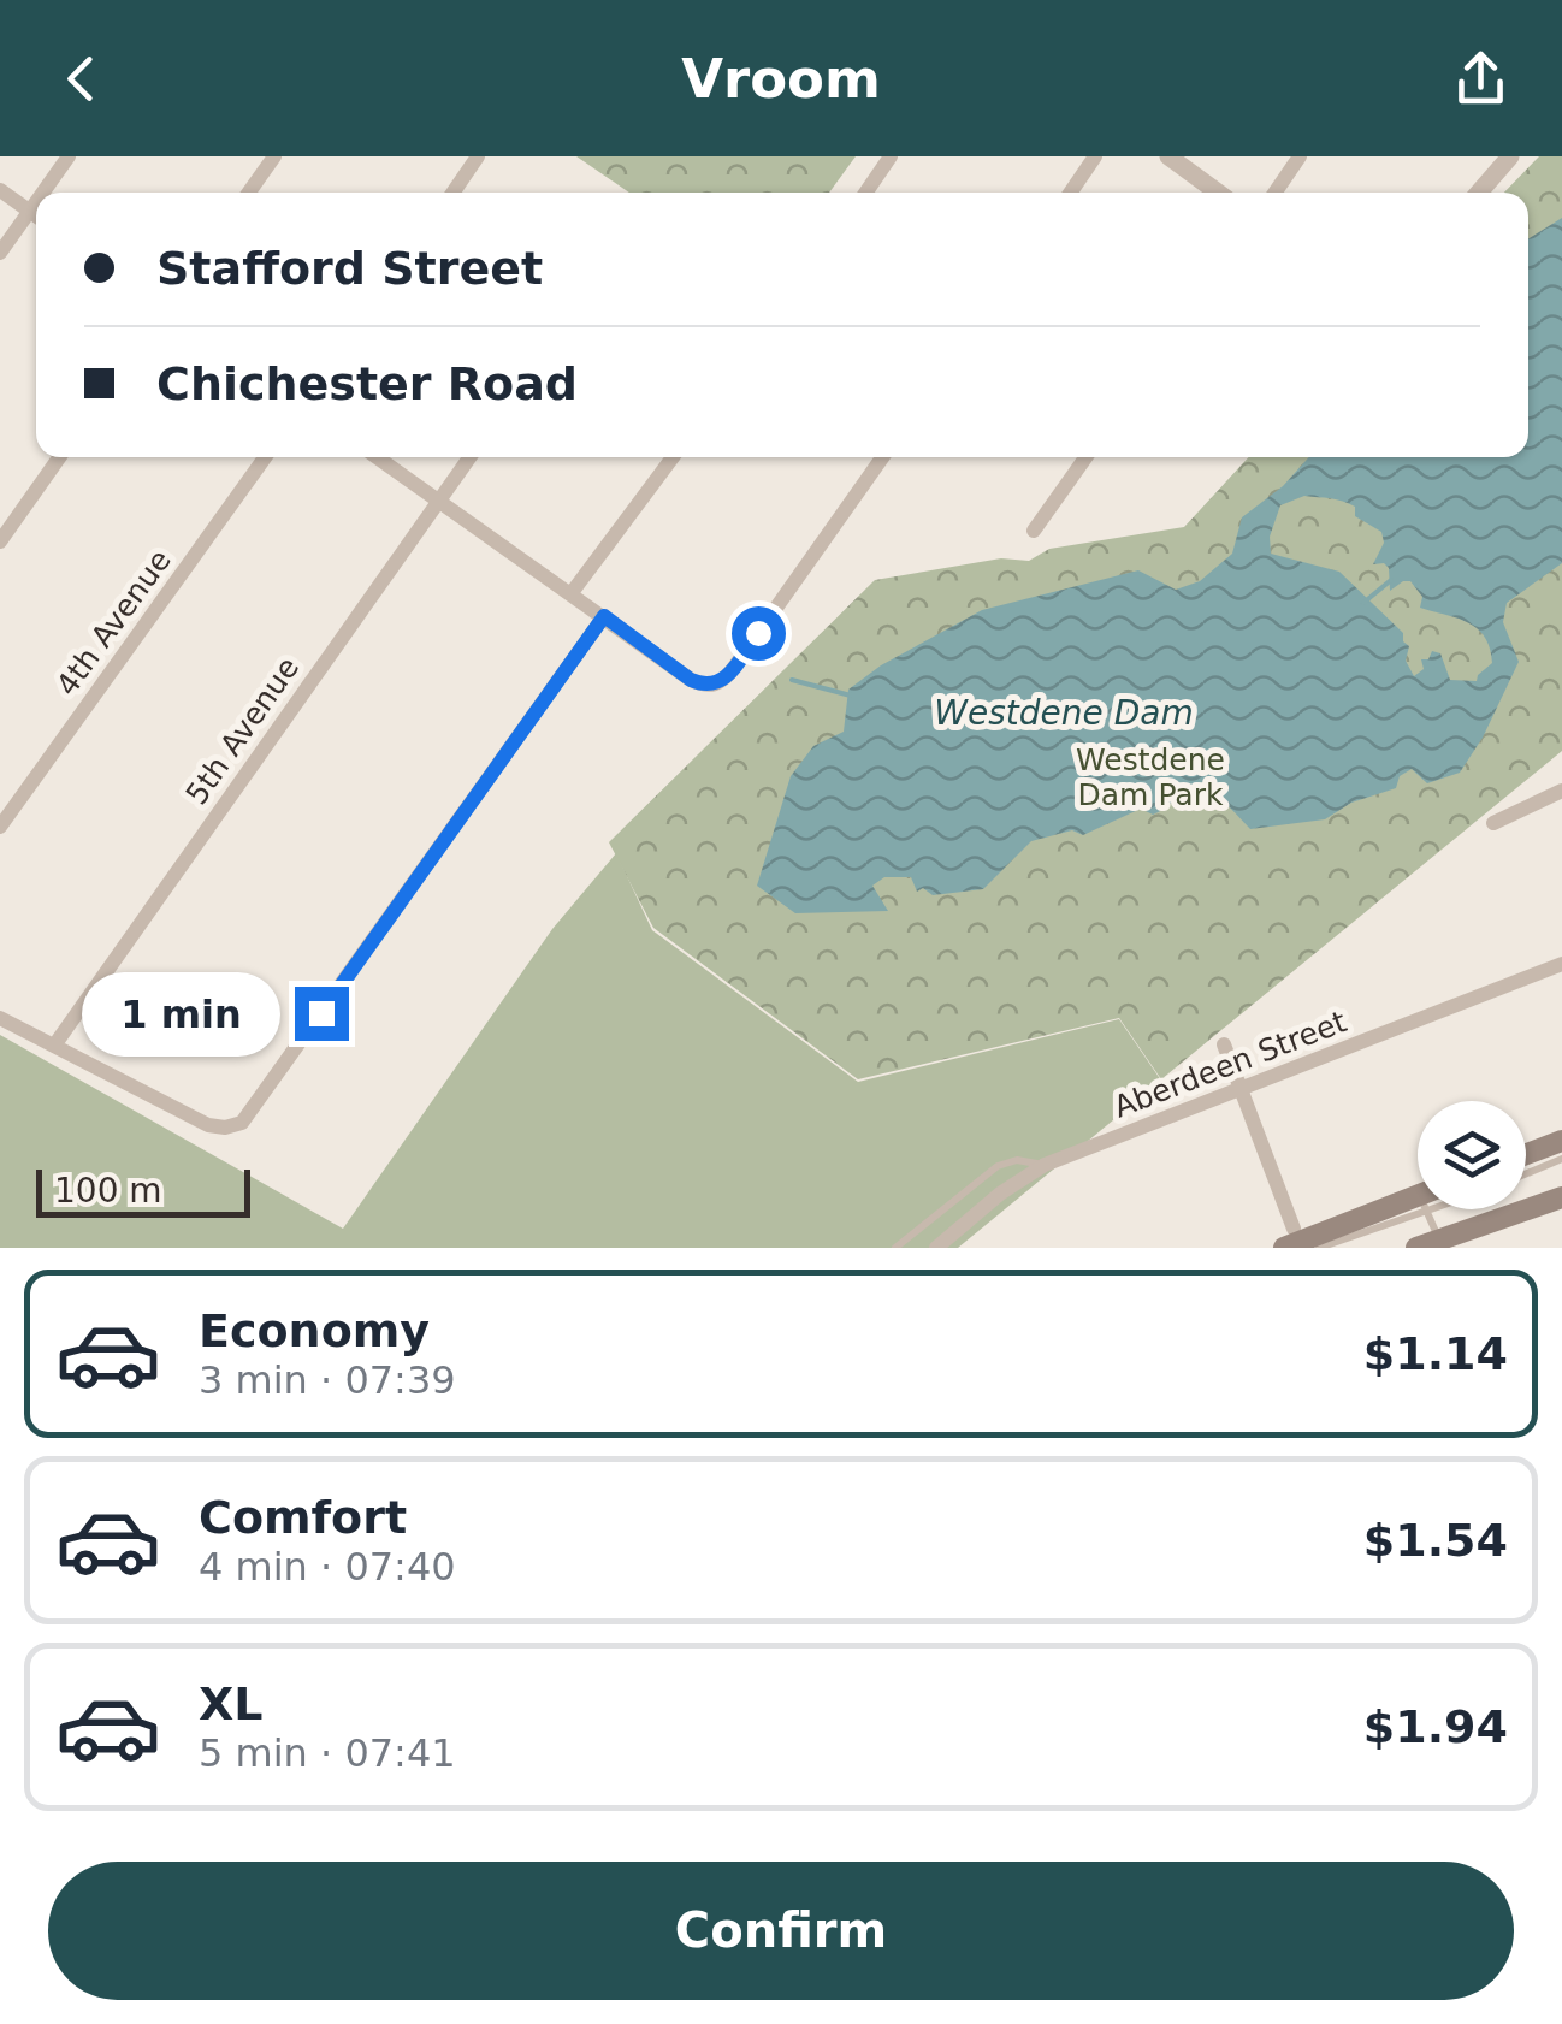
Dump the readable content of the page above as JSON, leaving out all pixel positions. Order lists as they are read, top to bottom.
{
  "streets": {
    "street": ["4th Avenue", "5th Avenue", "Aberdeen Street"]
  },
  "water": ["Westdene Dam"],
  "parks": ["Westdene Dam Park"],
  "scale_bar": "100 m",
  "page": {
    "header": "Vroom",
    "banner": ["Stafford Street", "Chichester Road"],
    "bubble": "1 min",
    "scale": "100 m",
    "list": [
      {
        "name": "Economy",
        "note": "3 min · 07:39",
        "value": "$1.14"
      },
      {
        "name": "Comfort",
        "note": "4 min · 07:40",
        "value": "$1.54"
      },
      {
        "name": "XL",
        "note": "5 min · 07:41",
        "value": "$1.94"
      }
    ],
    "buttons": "Confirm"
  }
}
